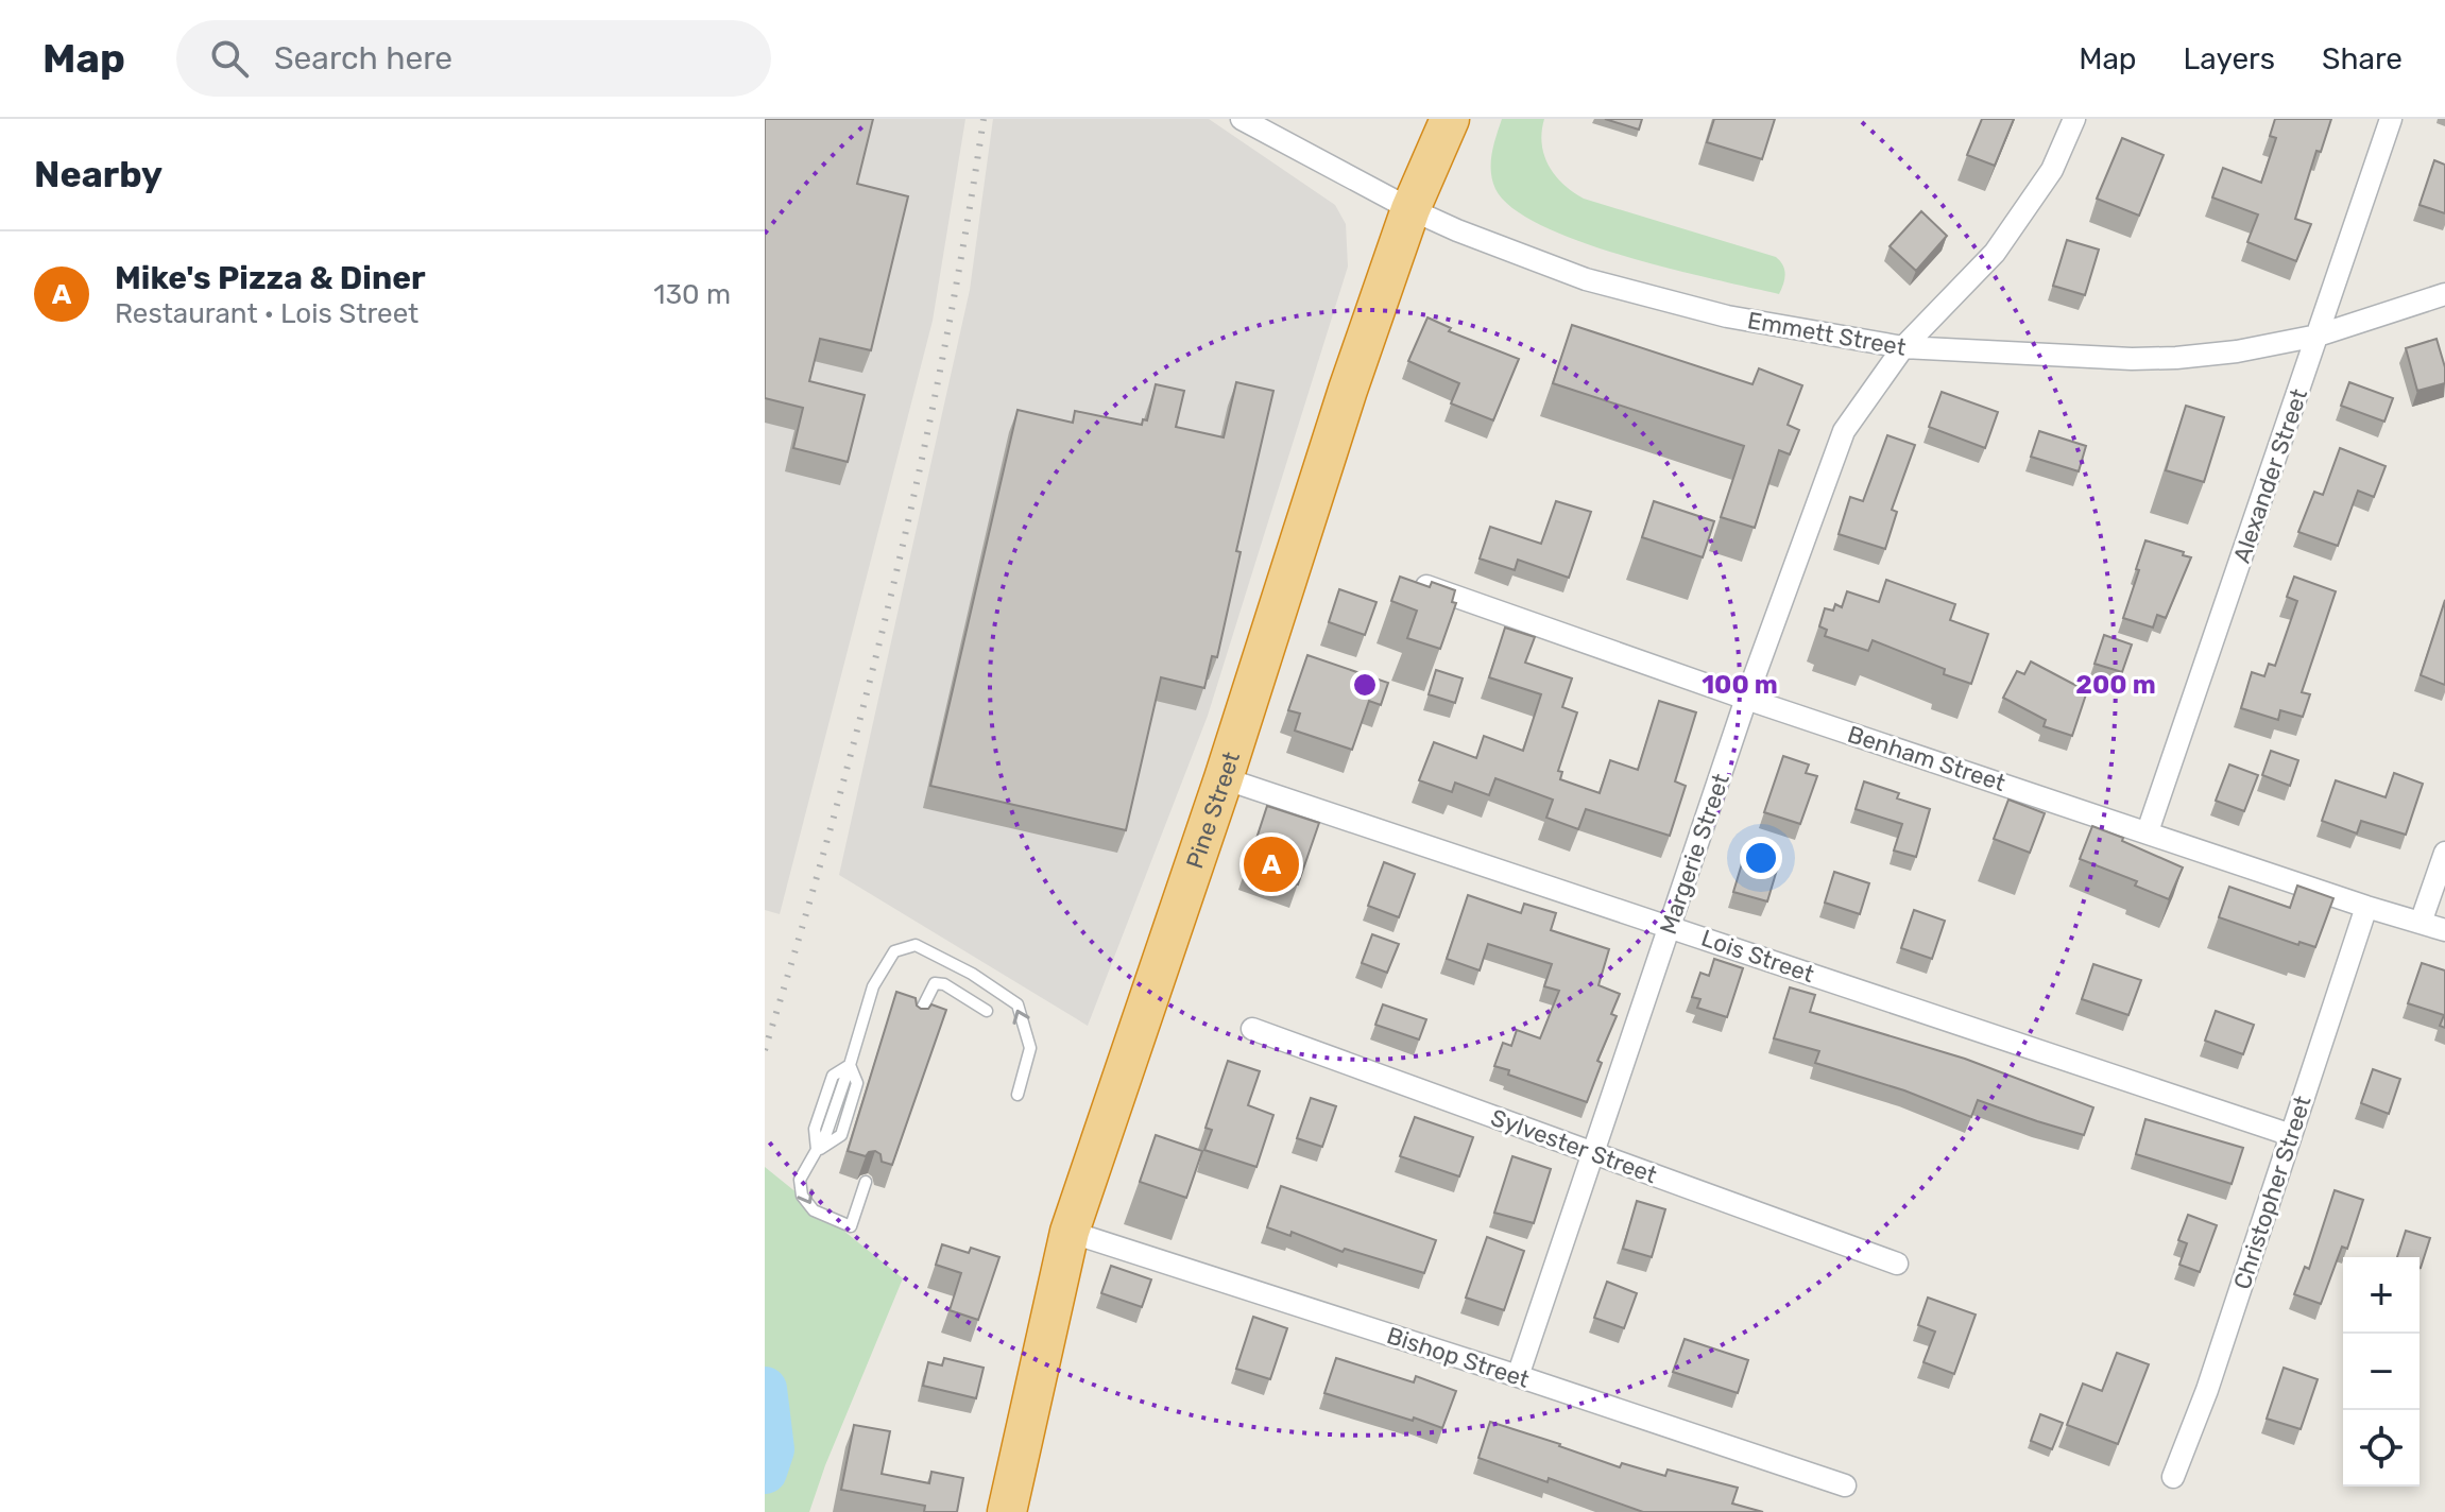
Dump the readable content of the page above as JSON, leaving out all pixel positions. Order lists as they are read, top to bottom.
{
  "streets": {
    "highway": ["Pine Street"],
    "street": [
      "Emmett Street",
      "Alexander Street",
      "Benham Street",
      "Margerie Street",
      "Lois Street",
      "Sylvester Street",
      "Christopher Street",
      "Bishop Street"
    ]
  },
  "crossings": [
    ["Emmett Street", "Alexander Street"],
    ["Emmett Street", "Pine Street"],
    ["Emmett Street", "Margerie Street"],
    ["Alexander Street", "Benham Street"],
    ["Benham Street", "Margerie Street"],
    ["Benham Street", "Christopher Street"],
    ["Pine Street", "Lois Street"],
    ["Pine Street", "Bishop Street"],
    ["Margerie Street", "Lois Street"],
    ["Margerie Street", "Sylvester Street"],
    ["Margerie Street", "Bishop Street"],
    ["Lois Street", "Christopher Street"]
  ],
  "page": {
    "header": "Map",
    "search": "Search here",
    "nav": ["Map", "Layers", "Share"],
    "heading": "Nearby",
    "list": [
      {
        "mark": "A",
        "name": "Mike's Pizza & Diner",
        "note": "Restaurant · Lois Street",
        "value": "130 m"
      }
    ],
    "pins": "A",
    "map_buttons": ["+", "−"]
  },
  "rings": ["100 m", "200 m"]
}
